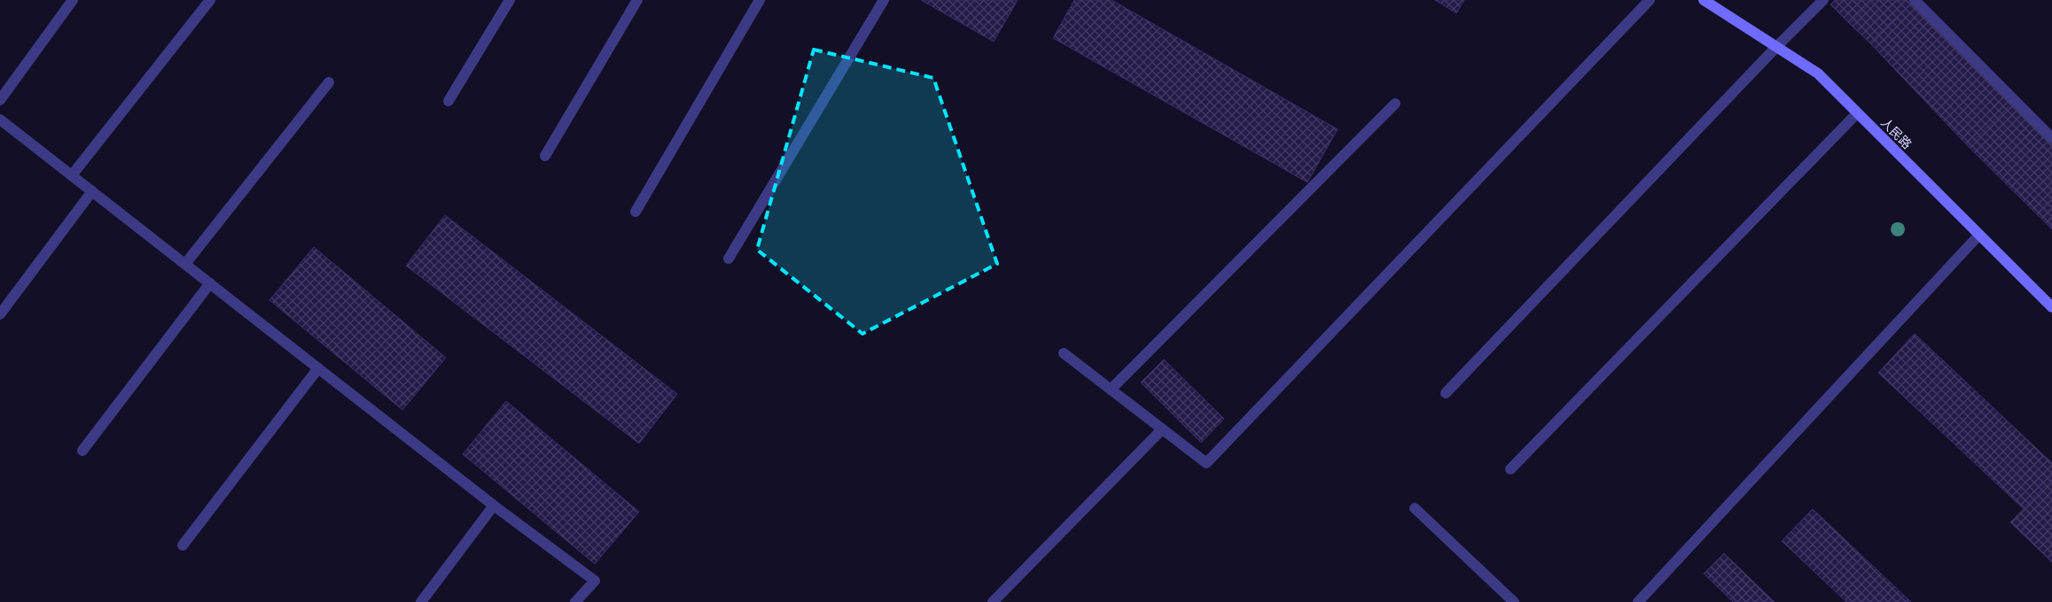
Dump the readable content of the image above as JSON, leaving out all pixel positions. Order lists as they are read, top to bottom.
{
  "streets": {
    "street": ["人民路"]
  }
}
